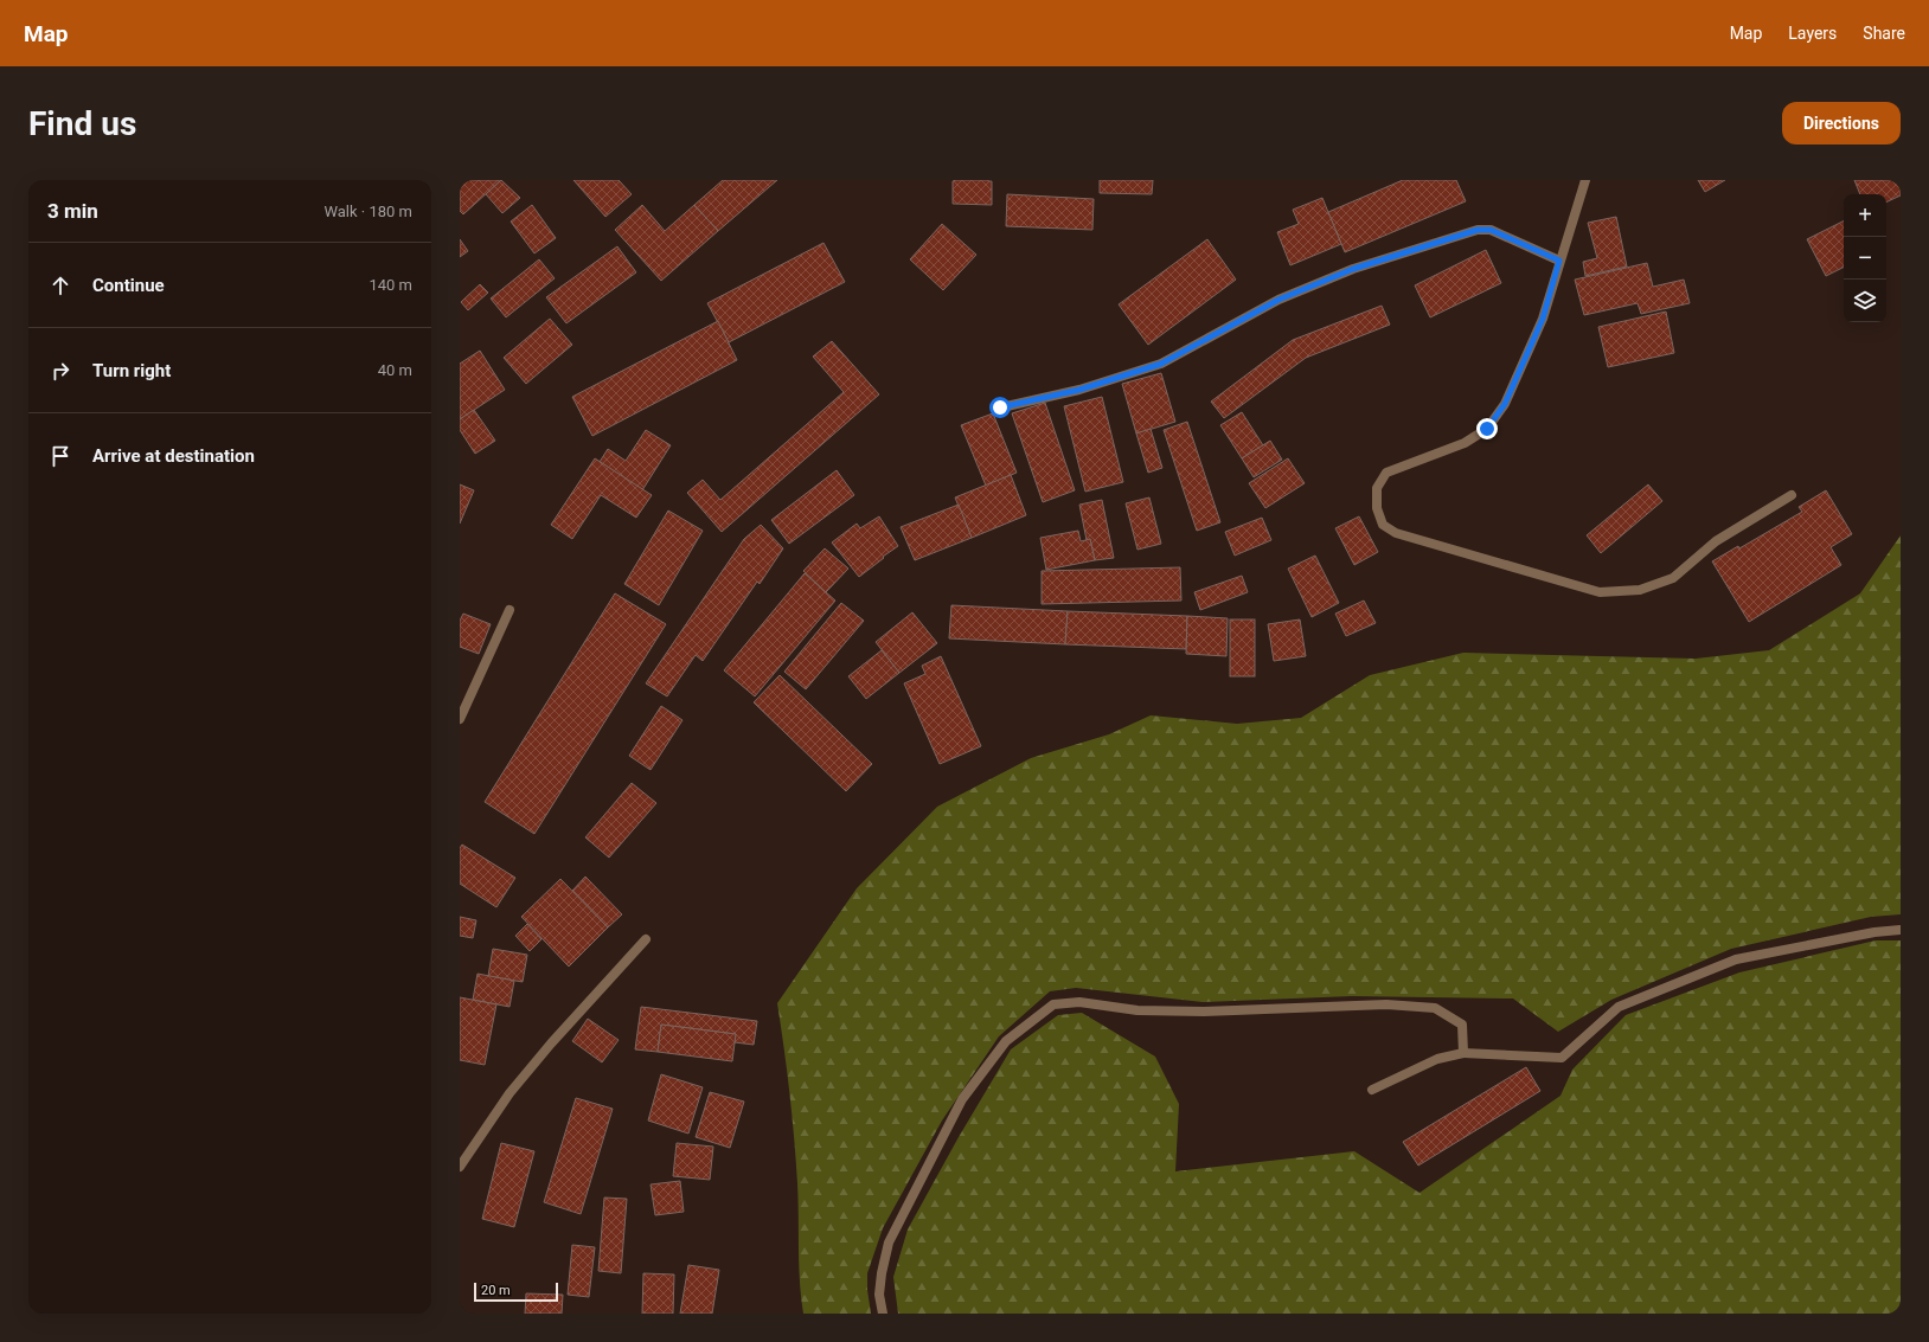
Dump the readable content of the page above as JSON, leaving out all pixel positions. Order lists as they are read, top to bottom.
{
  "scale_bar": "20 m",
  "page": {
    "header": "Map",
    "nav": ["Map", "Layers", "Share"],
    "buttons": "Directions",
    "title": "Find us",
    "heading": ["3 min", "Walk · 180 m"],
    "map_buttons": ["+", "−"],
    "list": [
      ["Continue", "140 m"],
      ["Turn right", "40 m"],
      "Arrive at destination"
    ],
    "scale": "20 m"
  }
}
